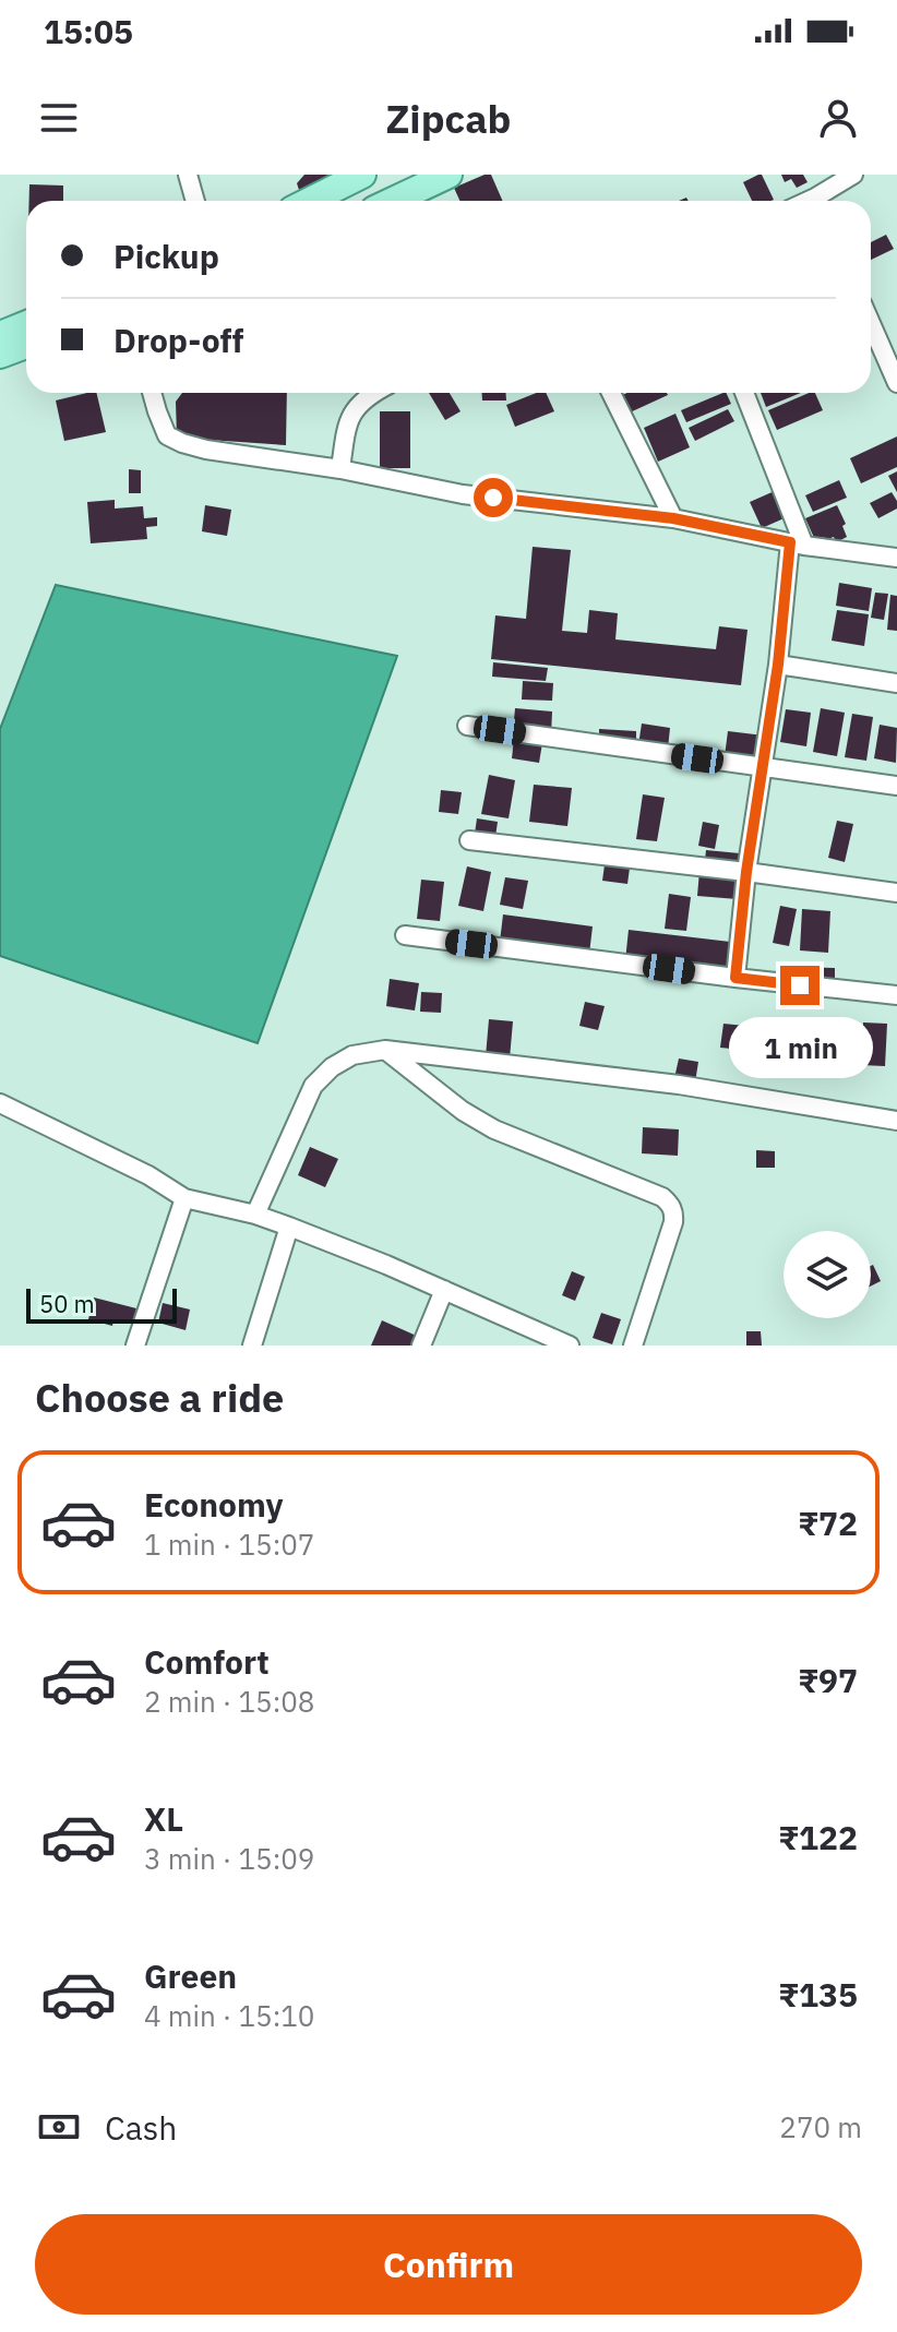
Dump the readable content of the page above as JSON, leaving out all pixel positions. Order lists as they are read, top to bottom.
{
  "scale_bar": "50 m",
  "page": {
    "status": "15:05",
    "header": "Zipcab",
    "banner": ["Pickup", "Drop-off"],
    "bubble": "1 min",
    "scale": "50 m",
    "heading": "Choose a ride",
    "list": [
      {
        "name": "Economy",
        "note": "1 min · 15:07",
        "value": "₹72"
      },
      {
        "name": "Comfort",
        "note": "2 min · 15:08",
        "value": "₹97"
      },
      {
        "name": "XL",
        "note": "3 min · 15:09",
        "value": "₹122"
      },
      {
        "name": "Green",
        "note": "4 min · 15:10",
        "value": "₹135"
      }
    ],
    "pay": ["Cash", "270 m"],
    "buttons": "Confirm"
  }
}
